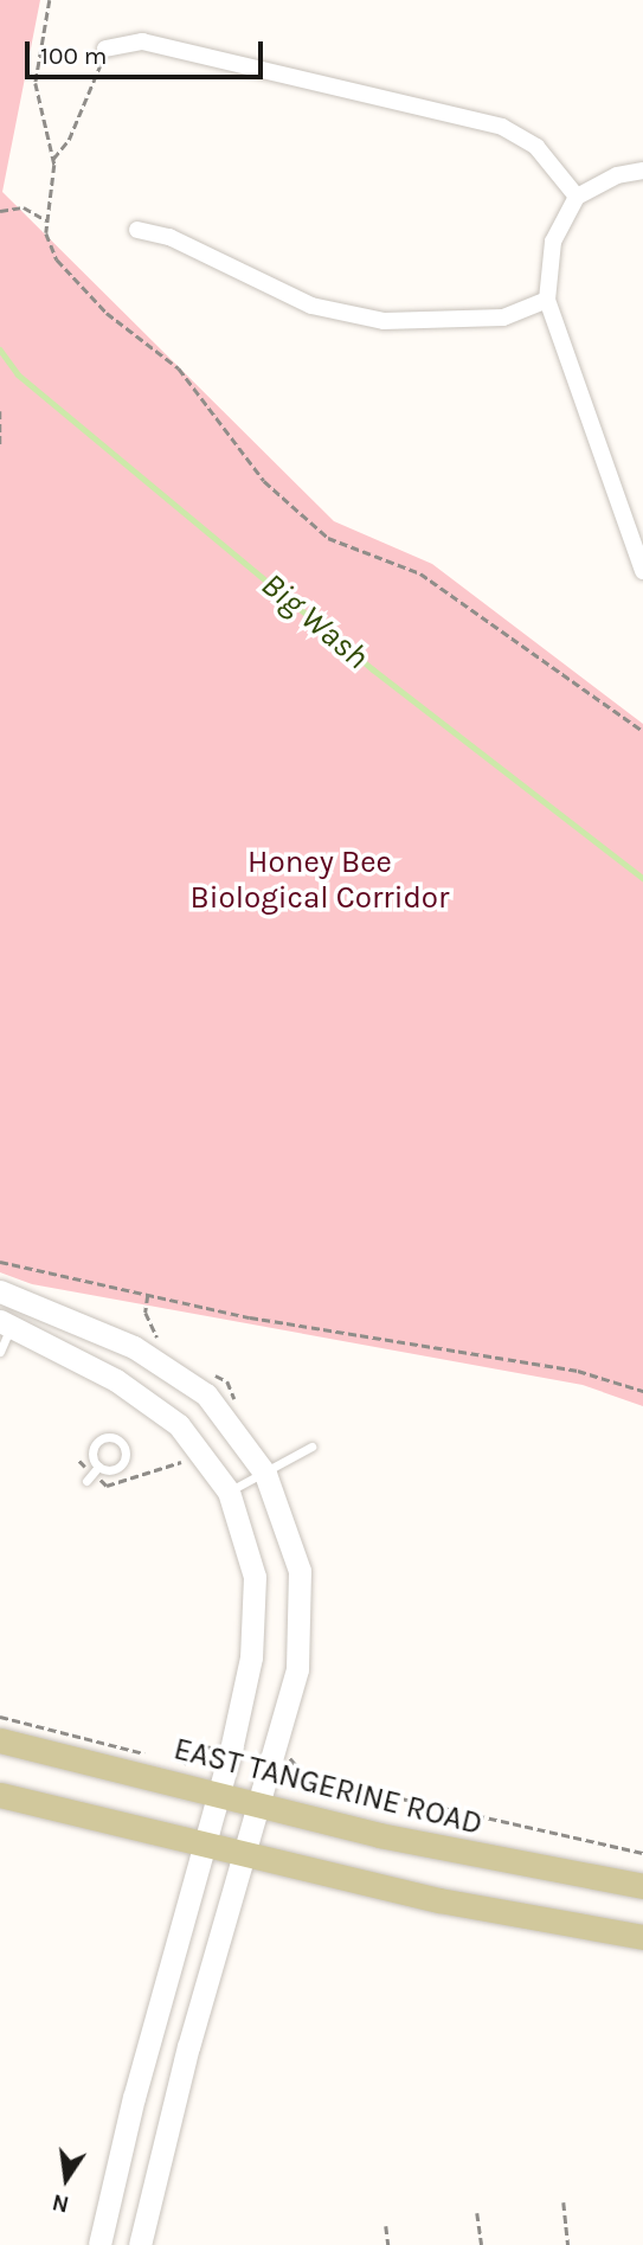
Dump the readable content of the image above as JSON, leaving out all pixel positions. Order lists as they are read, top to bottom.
{
  "streets": {
    "main road": ["EAST TANGERINE ROAD"]
  },
  "water": ["Big Wash"],
  "parks": ["Honey Bee Biological Corridor"],
  "scale_bar": "100 m",
  "north": "bottom"
}
